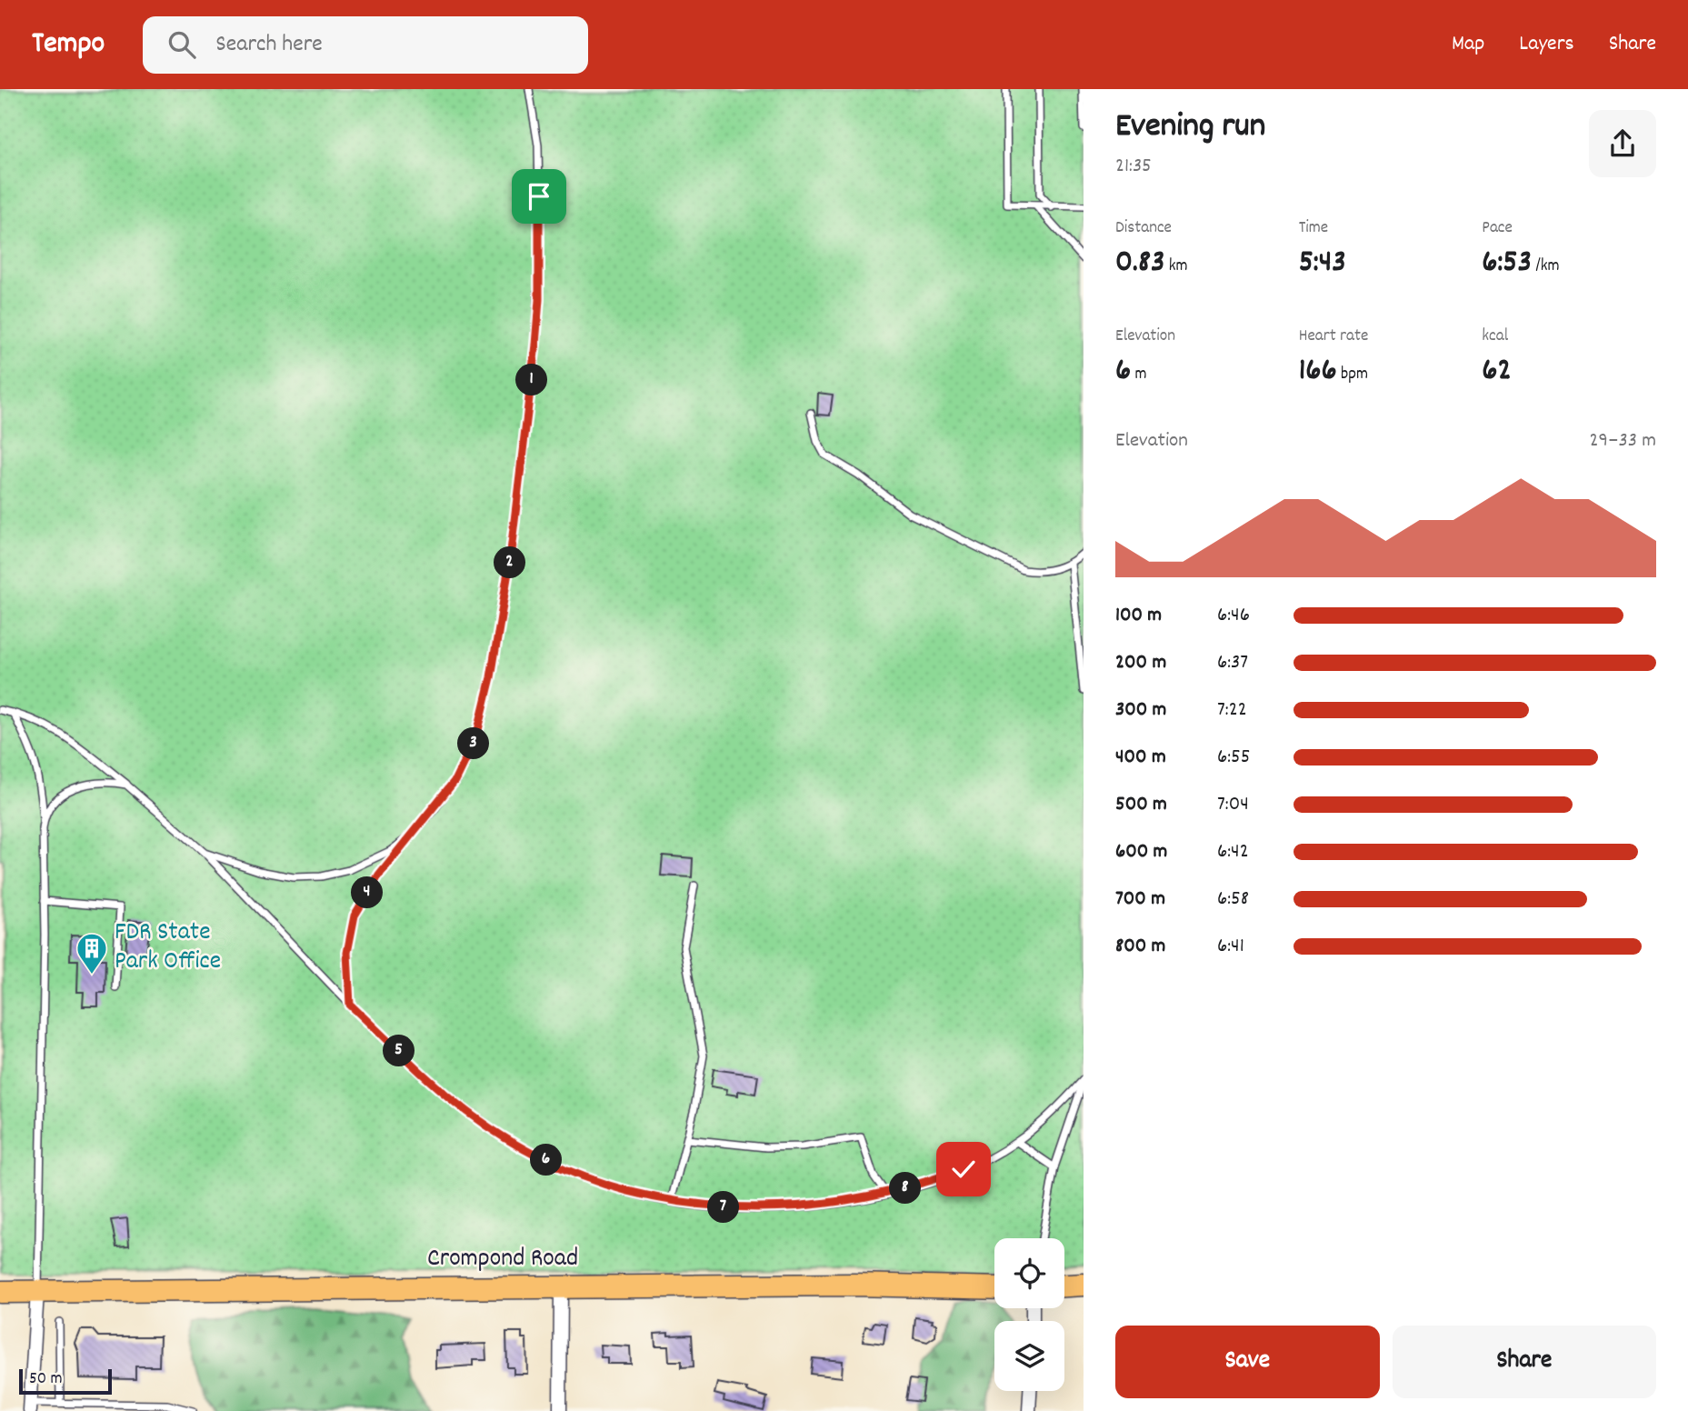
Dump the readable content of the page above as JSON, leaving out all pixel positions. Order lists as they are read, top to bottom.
{
  "streets": {
    "highway": ["Crompond Road"]
  },
  "places": {
    "building": ["FDR State Park Office"]
  },
  "scale_bar": "50 m",
  "page": {
    "header": "Tempo",
    "search": "Search here",
    "nav": ["Map", "Layers", "Share"],
    "heading": ["Evening run", "21:35"],
    "stats": [
      ["Distance", "0.83 km"],
      ["Time", "5:43"],
      ["Pace", "6:53 /km"],
      ["Elevation", "6 m"],
      ["Heart rate", "166 bpm"],
      ["kcal", "62"]
    ],
    "pins": [
      "1",
      "2",
      "3",
      "4",
      "5",
      "6",
      "8",
      "7"
    ],
    "chart": ["Elevation", "29–33 m"],
    "list": [
      {
        "name": "100 m",
        "note": "6:46"
      },
      {
        "name": "200 m",
        "note": "6:37"
      },
      {
        "name": "300 m",
        "note": "7:22"
      },
      {
        "name": "400 m",
        "note": "6:55"
      },
      {
        "name": "500 m",
        "note": "7:04"
      },
      {
        "name": "600 m",
        "note": "6:42"
      },
      {
        "name": "700 m",
        "note": "6:58"
      },
      {
        "name": "800 m",
        "note": "6:41"
      }
    ],
    "buttons": ["Save", "Share"],
    "scale": "50 m"
  }
}
